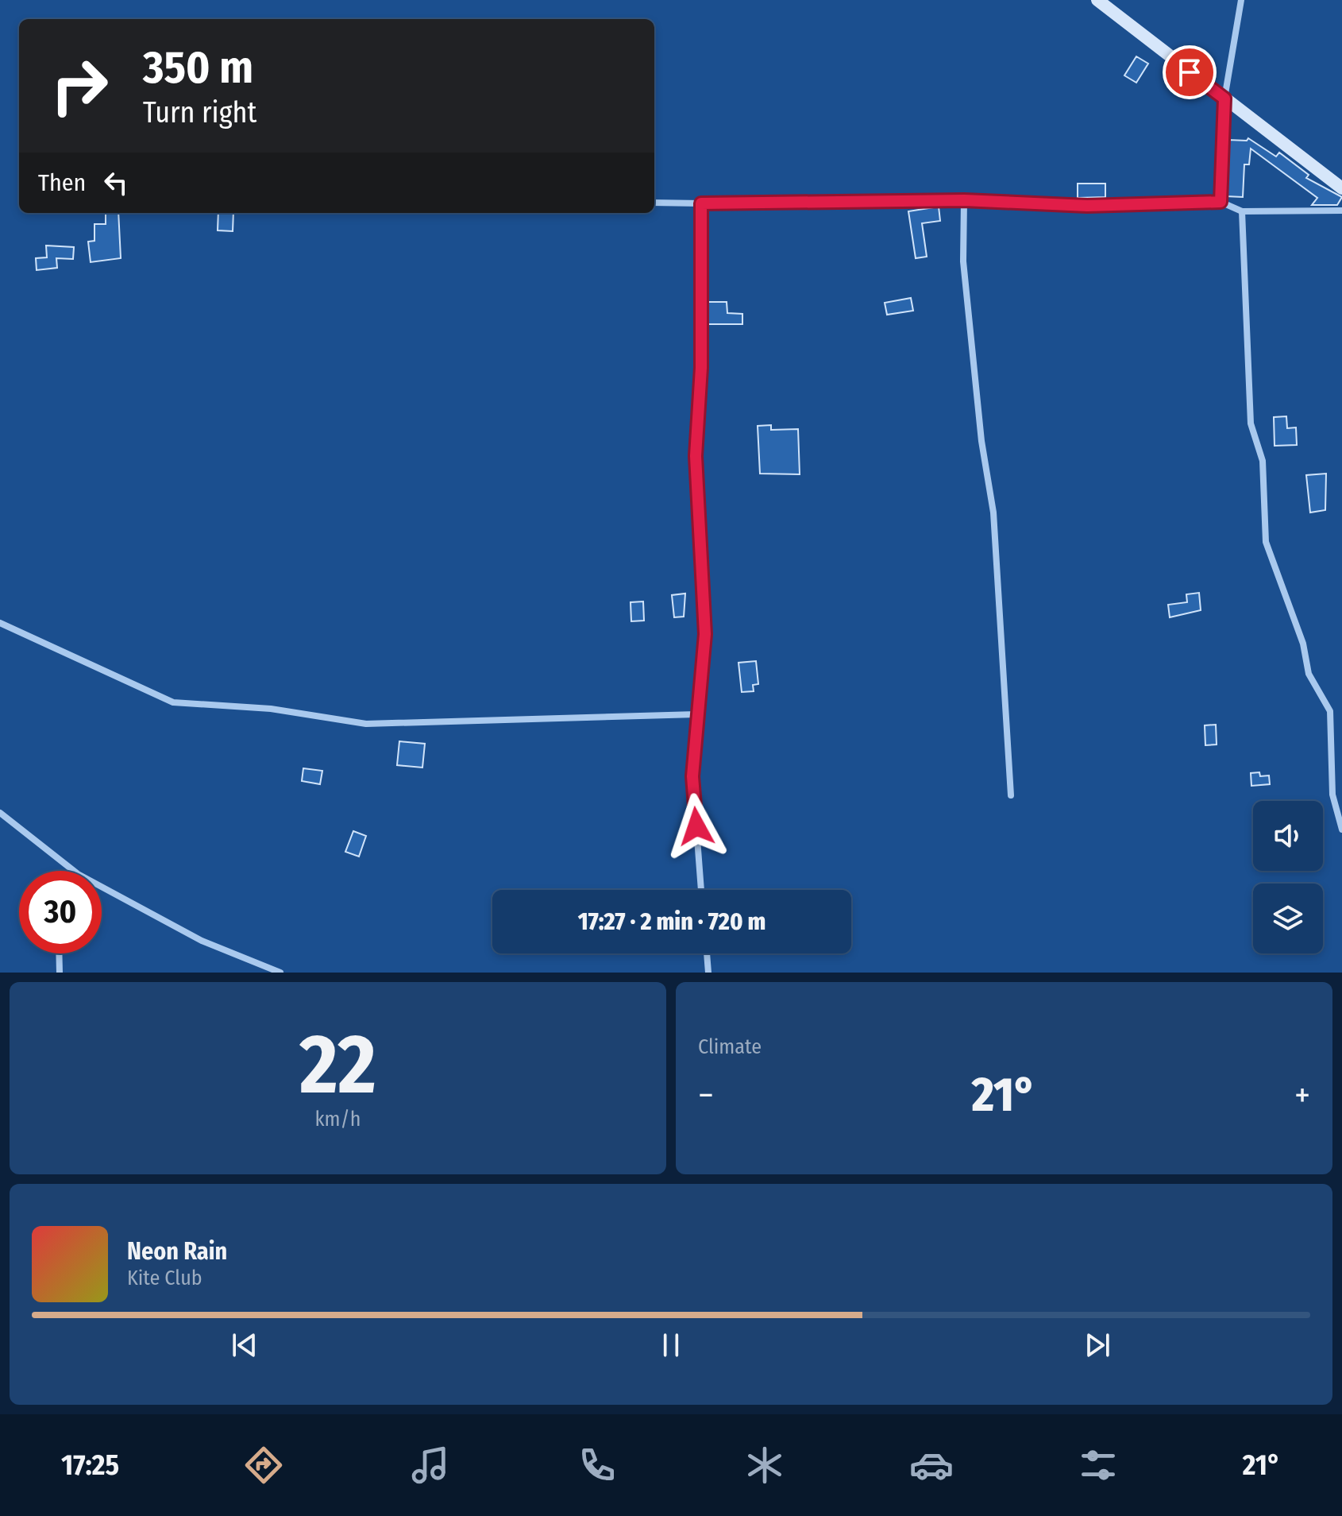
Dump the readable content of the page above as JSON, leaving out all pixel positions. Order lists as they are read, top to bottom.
{
  "page": {
    "turn": ["350 m", "Turn right"],
    "then": "Then",
    "limit": "30",
    "trip": "17:27 · 2 min · 720 m",
    "tile": [
      ["22", "km/h"],
      "Climate"
    ],
    "heat": ["−", "21°", "+"],
    "song": ["Neon Rain", "Kite Club"],
    "tabs": ["17:25", "21°"]
  }
}
